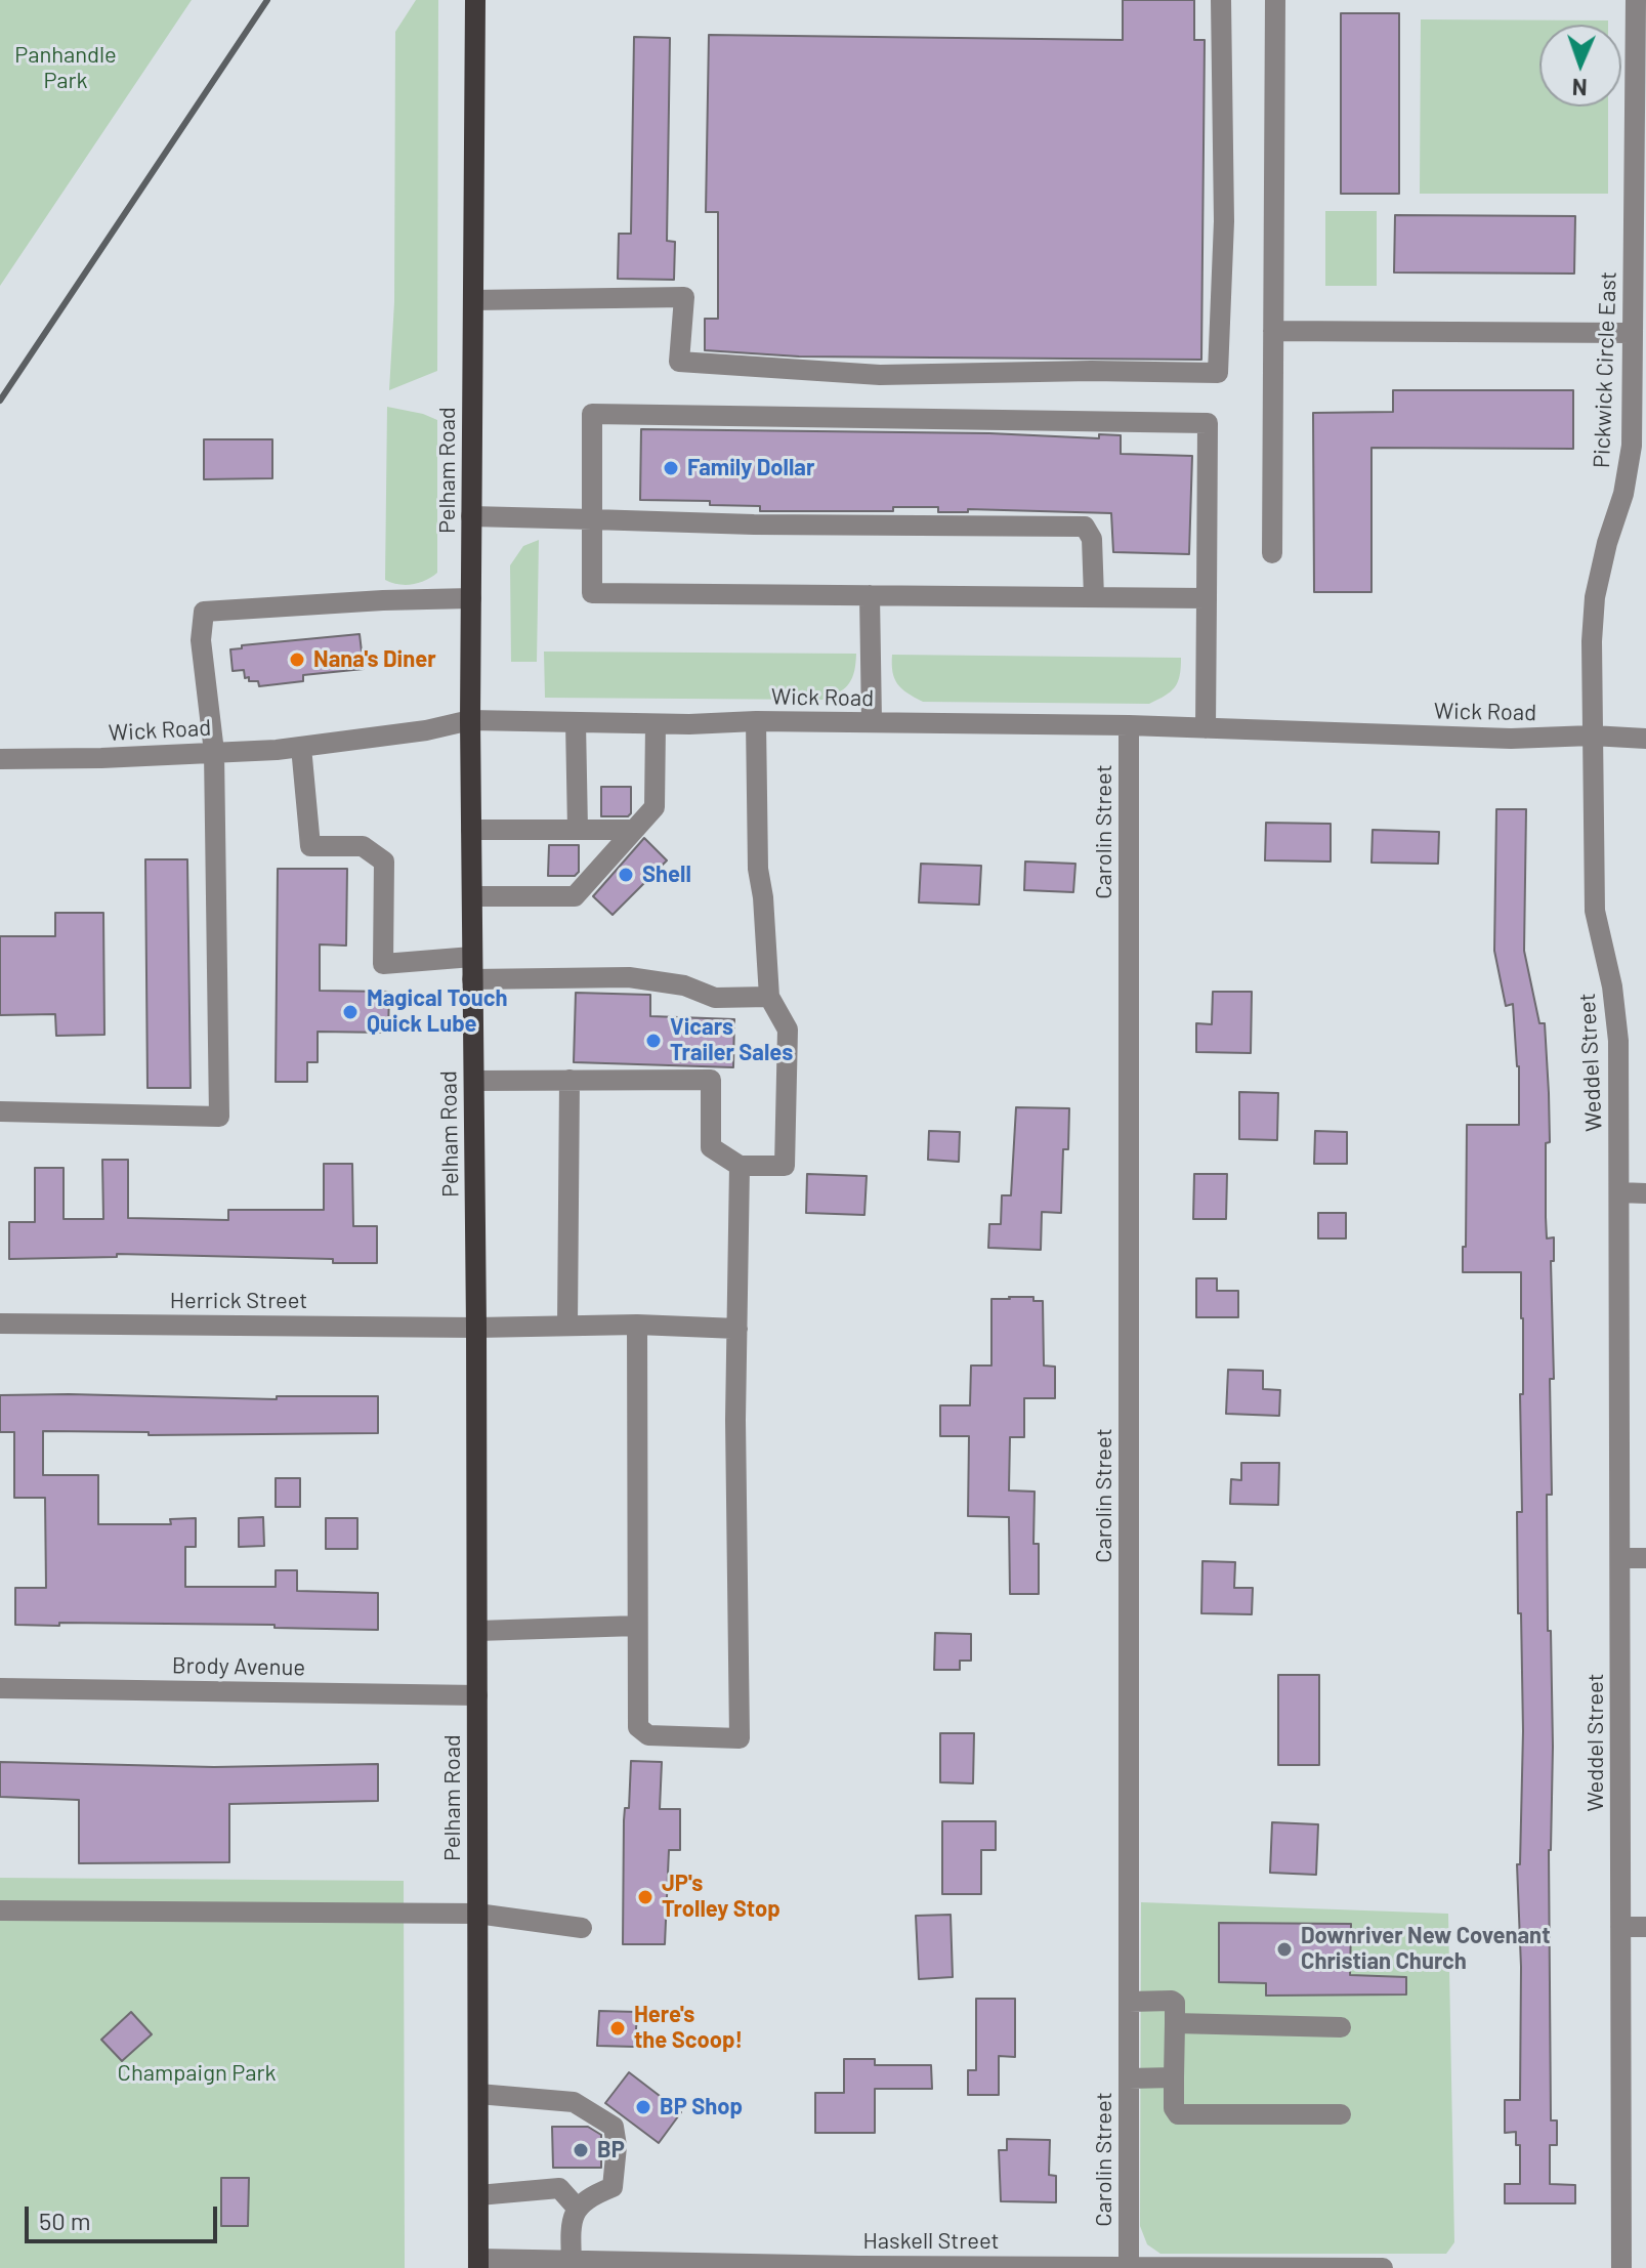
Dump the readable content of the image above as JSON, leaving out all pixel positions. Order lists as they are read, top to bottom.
{
  "streets": {
    "main road": ["Pelham Road"],
    "street": [
      "Pickwick Circle East",
      "Wick Road",
      "Carolin Street",
      "Weddel Street",
      "Herrick Street",
      "Brody Avenue",
      "Haskell Street"
    ]
  },
  "crossings": [
    ["Pickwick Circle East", "Wick Road"],
    ["Pickwick Circle East", "Weddel Street"],
    ["Pelham Road", "Wick Road"],
    ["Pelham Road", "Herrick Street"],
    ["Pelham Road", "Brody Avenue"],
    ["Pelham Road", "Haskell Street"],
    ["Wick Road", "Carolin Street"],
    ["Wick Road", "Weddel Street"],
    ["Carolin Street", "Haskell Street"]
  ],
  "parks": ["Panhandle Park", "Champaign Park"],
  "places": [
    "Family Dollar",
    "Nana's Diner",
    "Shell",
    "Magical Touch Quick Lube",
    "Vicars Trailer Sales",
    "JP's Trolley Stop",
    "Downriver New Covenant Christian Church",
    "Here's the Scoop!",
    "BP Shop",
    "BP"
  ],
  "scale_bar": "50 m",
  "north": "bottom"
}
